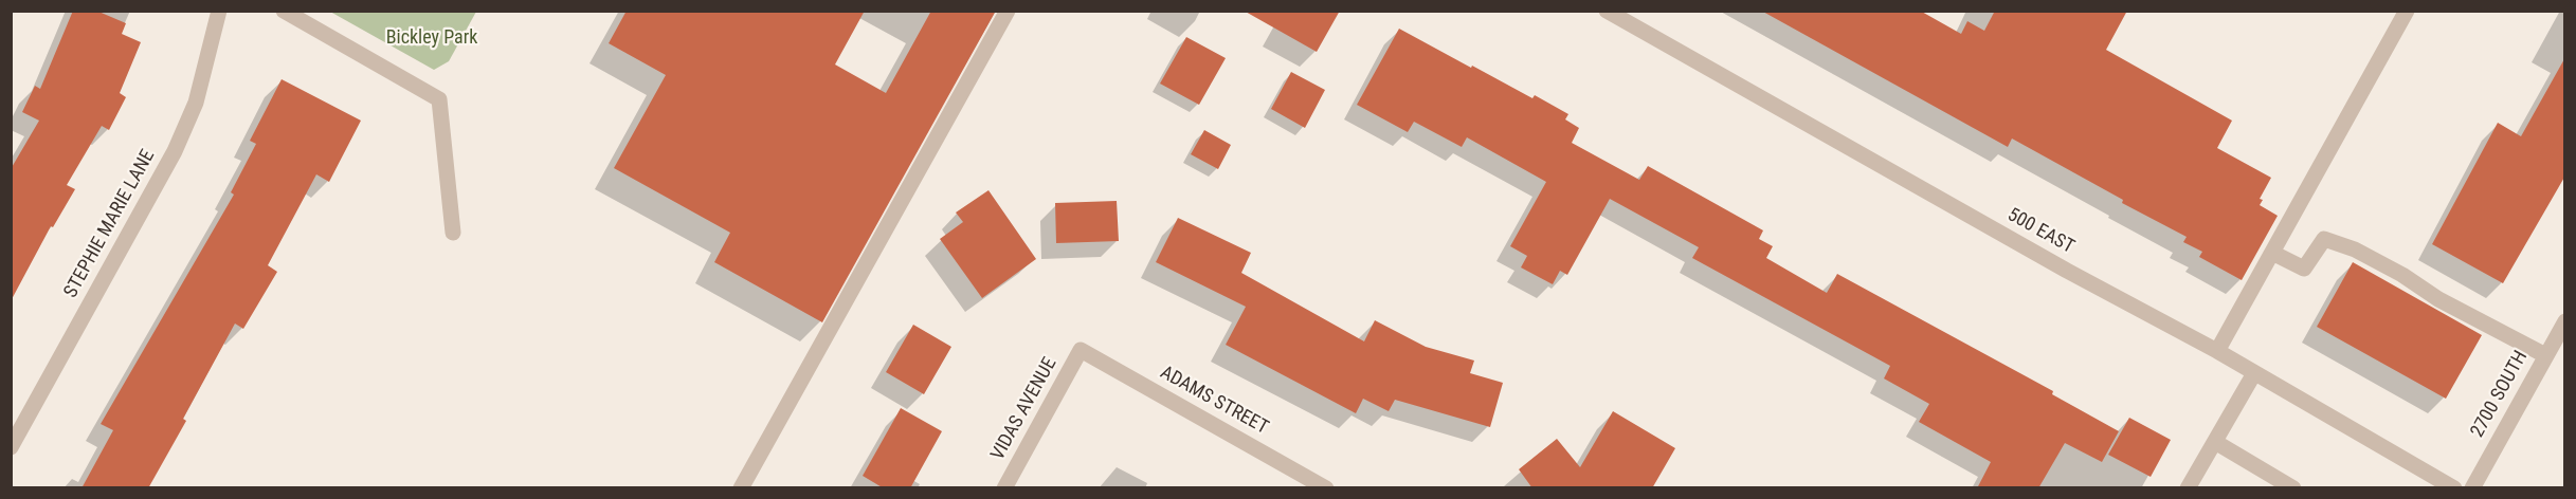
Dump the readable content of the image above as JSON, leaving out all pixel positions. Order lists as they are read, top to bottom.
{
  "streets": {
    "street": [
      "STEPHIE MARIE LANE",
      "500 EAST",
      "2700 SOUTH",
      "ADAMS STREET",
      "VIDAS AVENUE"
    ]
  },
  "crossings": [
    ["ADAMS STREET", "VIDAS AVENUE"]
  ],
  "parks": ["Bickley Park"]
}
